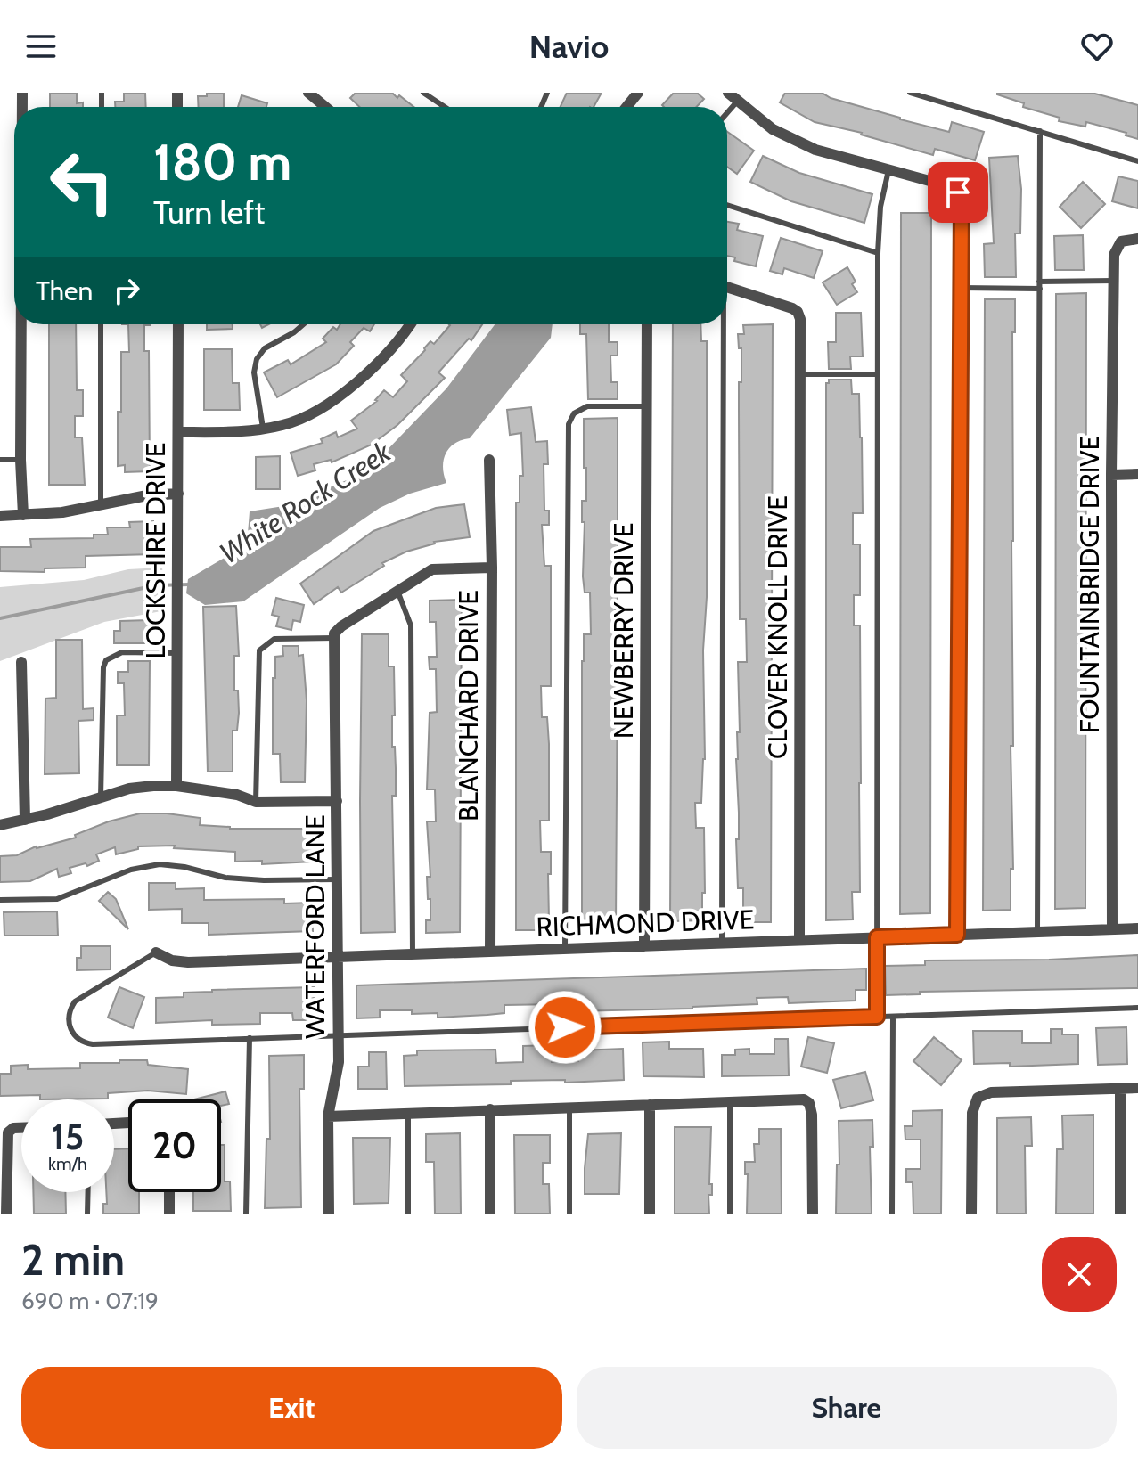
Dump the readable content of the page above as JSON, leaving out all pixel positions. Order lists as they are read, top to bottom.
{
  "streets": {
    "street": [
      "LOCKSHIRE DRIVE",
      "FOUNTAINBRIDGE DRIVE",
      "CLOVER KNOLL DRIVE",
      "NEWBERRY DRIVE",
      "BLANCHARD DRIVE",
      "RICHMOND DRIVE",
      "WATERFORD LANE"
    ]
  },
  "crossings": [
    ["FOUNTAINBRIDGE DRIVE", "RICHMOND DRIVE"],
    ["CLOVER KNOLL DRIVE", "RICHMOND DRIVE"],
    ["NEWBERRY DRIVE", "RICHMOND DRIVE"],
    ["BLANCHARD DRIVE", "RICHMOND DRIVE"],
    ["RICHMOND DRIVE", "WATERFORD LANE"]
  ],
  "water": ["White Rock Creek"],
  "page": {
    "header": "Navio",
    "turn": ["180 m", "Turn left"],
    "then": "Then",
    "speed": "15 km/h",
    "limit": "20",
    "heading": ["2 min", "690 m · 07:19"],
    "buttons": ["Exit", "Share"]
  }
}
